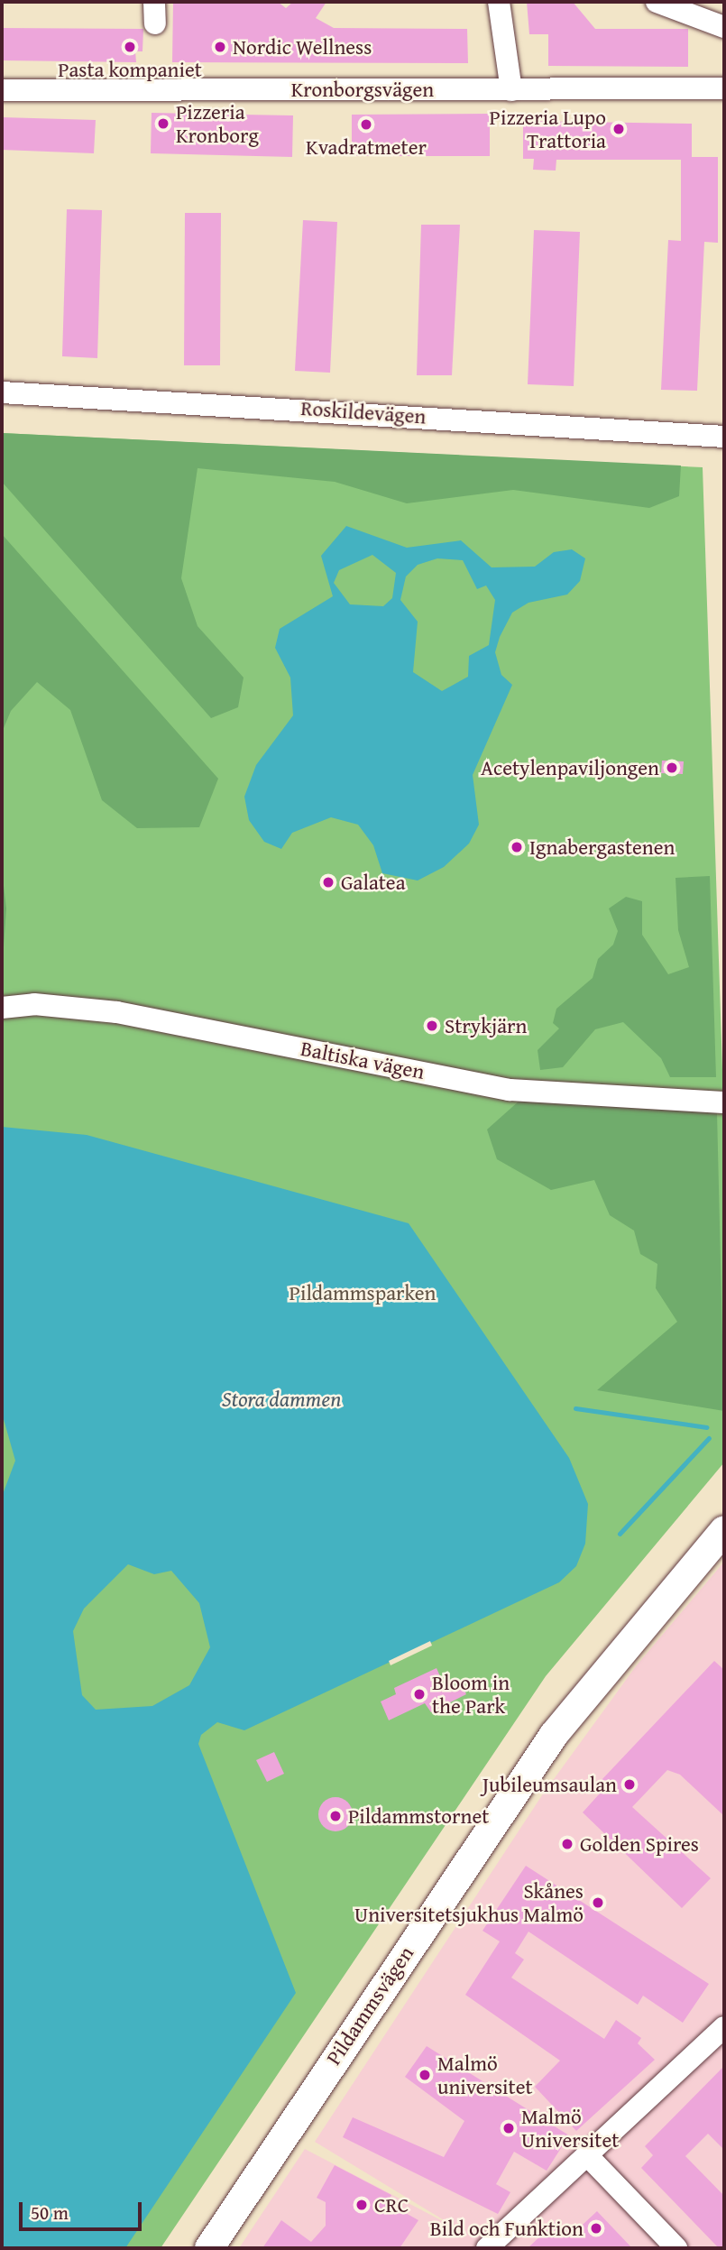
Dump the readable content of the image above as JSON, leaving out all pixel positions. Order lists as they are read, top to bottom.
{
  "streets": {
    "main road": ["Pildammsvägen"],
    "street": ["Kronborgsvägen", "Roskildevägen", "Baltiska vägen"]
  },
  "water": ["Stora dammen"],
  "parks": ["Pildammsparken"],
  "places": [
    "Pasta kompaniet",
    "Nordic Wellness",
    "Pizzeria Kronborg",
    "Kvadratmeter",
    "Pizzeria Lupo Trattoria",
    "Acetylenpaviljongen",
    "Ignabergastenen",
    "Galatea",
    "Strykjärn",
    "Bloom in the Park",
    "Jubileumsaulan",
    "Pildammstornet",
    "Golden Spires",
    "Skånes Universitetsjukhus Malmö",
    "Malmö universitet",
    "Malmö Universitet",
    "CRC",
    "Bild och Funktion"
  ],
  "scale_bar": "50 m"
}
